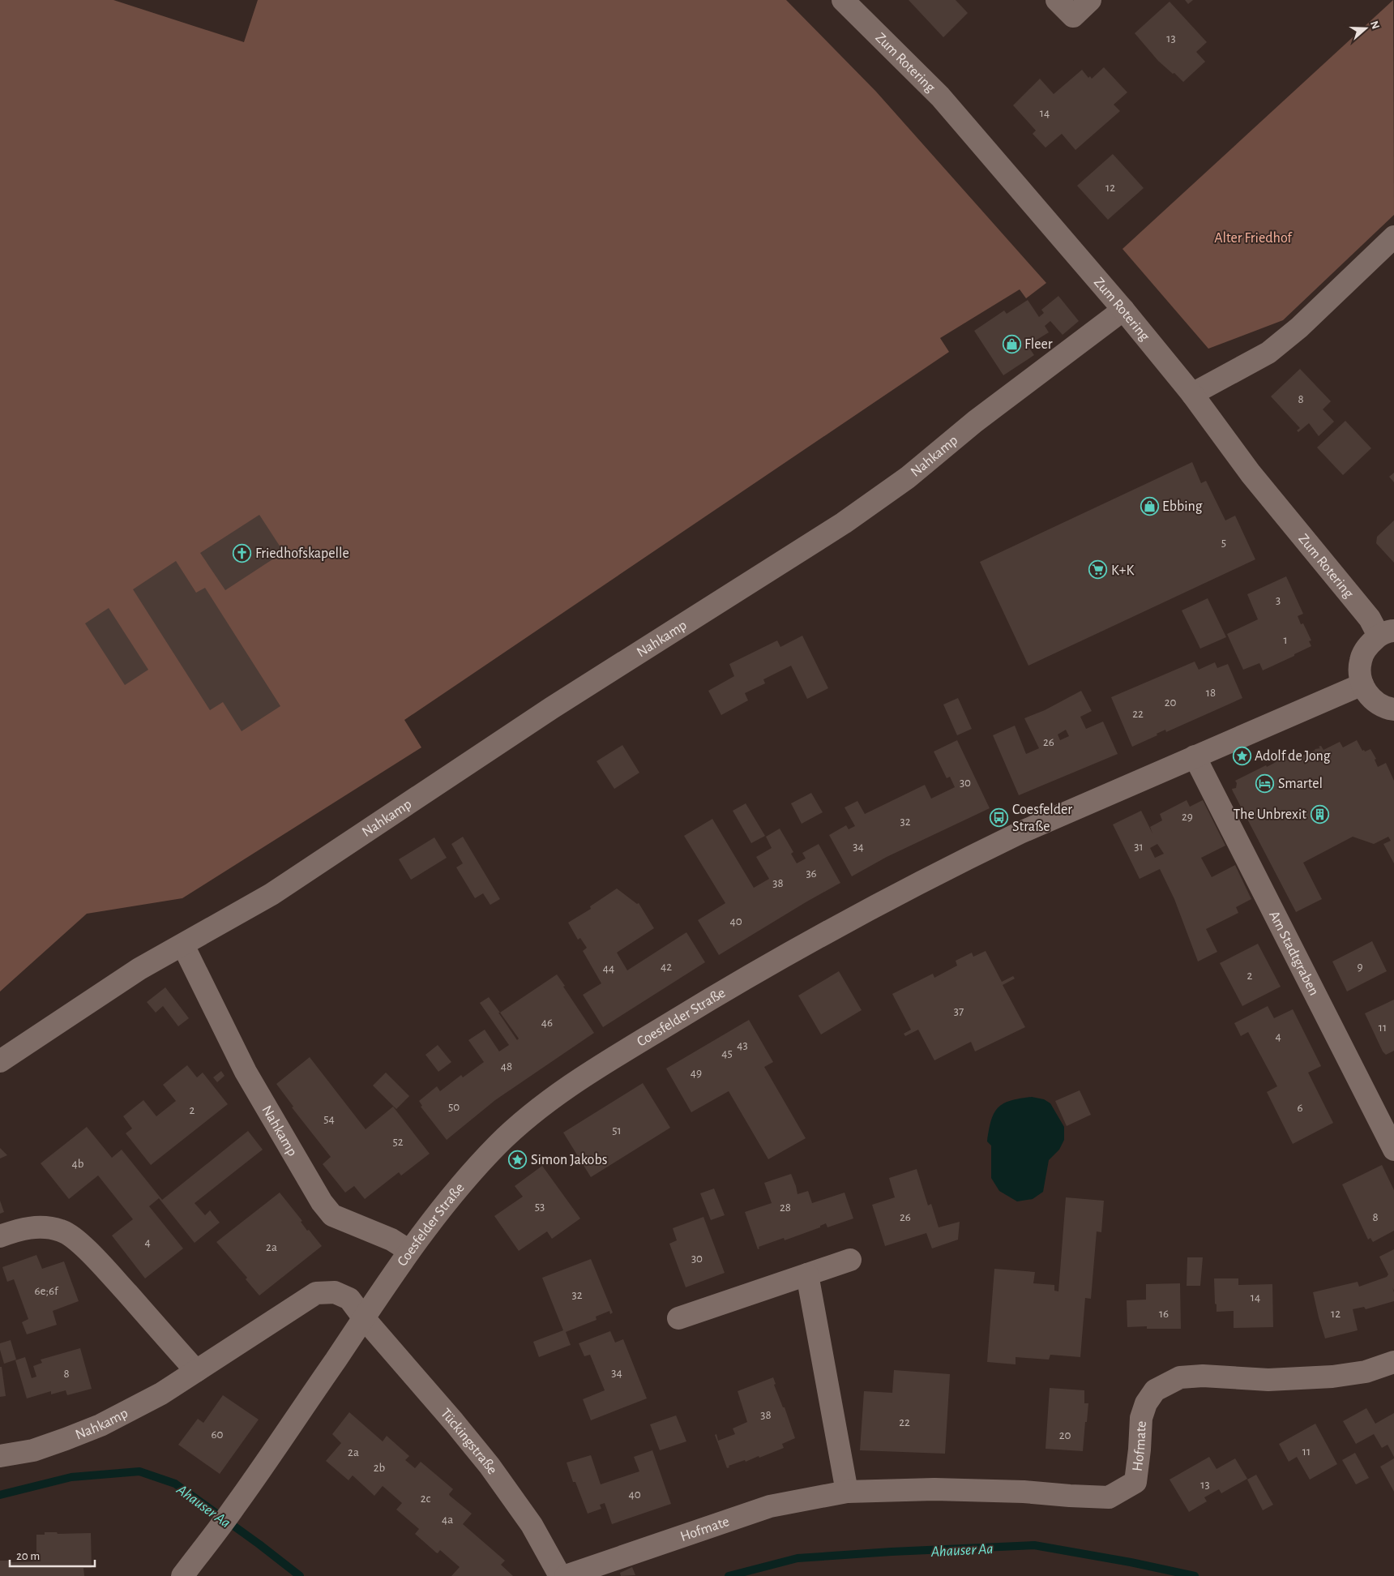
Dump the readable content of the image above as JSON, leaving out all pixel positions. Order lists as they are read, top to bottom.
{
  "streets": {
    "street": [
      "Zum Rotering",
      "Nahkamp",
      "Am Stadtgraben",
      "Coesfelder Straße",
      "Tückingstraße",
      "Hofmate"
    ]
  },
  "crossings": [
    ["Zum Rotering", "Nahkamp"],
    ["Nahkamp", "Coesfelder Straße"],
    ["Nahkamp", "Tückingstraße"],
    ["Am Stadtgraben", "Coesfelder Straße"],
    ["Coesfelder Straße", "Tückingstraße"]
  ],
  "water": ["Ahauser Aa"],
  "parks": ["Alter Friedhof"],
  "places": {
    "shop": ["Fleer", "Ebbing"],
    "church": ["Friedhofskapelle"],
    "supermarket": ["K+K"],
    "place": ["Adolf de Jong", "Simon Jakobs"],
    "hotel": ["Smartel"],
    "building": ["The Unbrexit"],
    "bus stop": ["Coesfelder Straße"]
  },
  "house_numbers": [
    "13",
    "14",
    "12",
    "8",
    "5",
    "3",
    "1",
    "18",
    "20",
    "22",
    "26",
    "30",
    "29",
    "32",
    "34",
    "31",
    "36",
    "38",
    "40",
    "42",
    "9",
    "44",
    "2",
    "37",
    "46",
    "11",
    "4",
    "43",
    "45",
    "48",
    "49",
    "50",
    "6",
    "2",
    "54",
    "51",
    "52",
    "4b",
    "53",
    "28",
    "26",
    "8",
    "4",
    "2a",
    "30",
    "6e;6f",
    "32",
    "14",
    "16",
    "12",
    "34",
    "8",
    "38",
    "22",
    "60",
    "20",
    "11",
    "2a",
    "2b",
    "13",
    "40",
    "2c",
    "4a"
  ],
  "scale_bar": "20 m",
  "north": "right"
}
